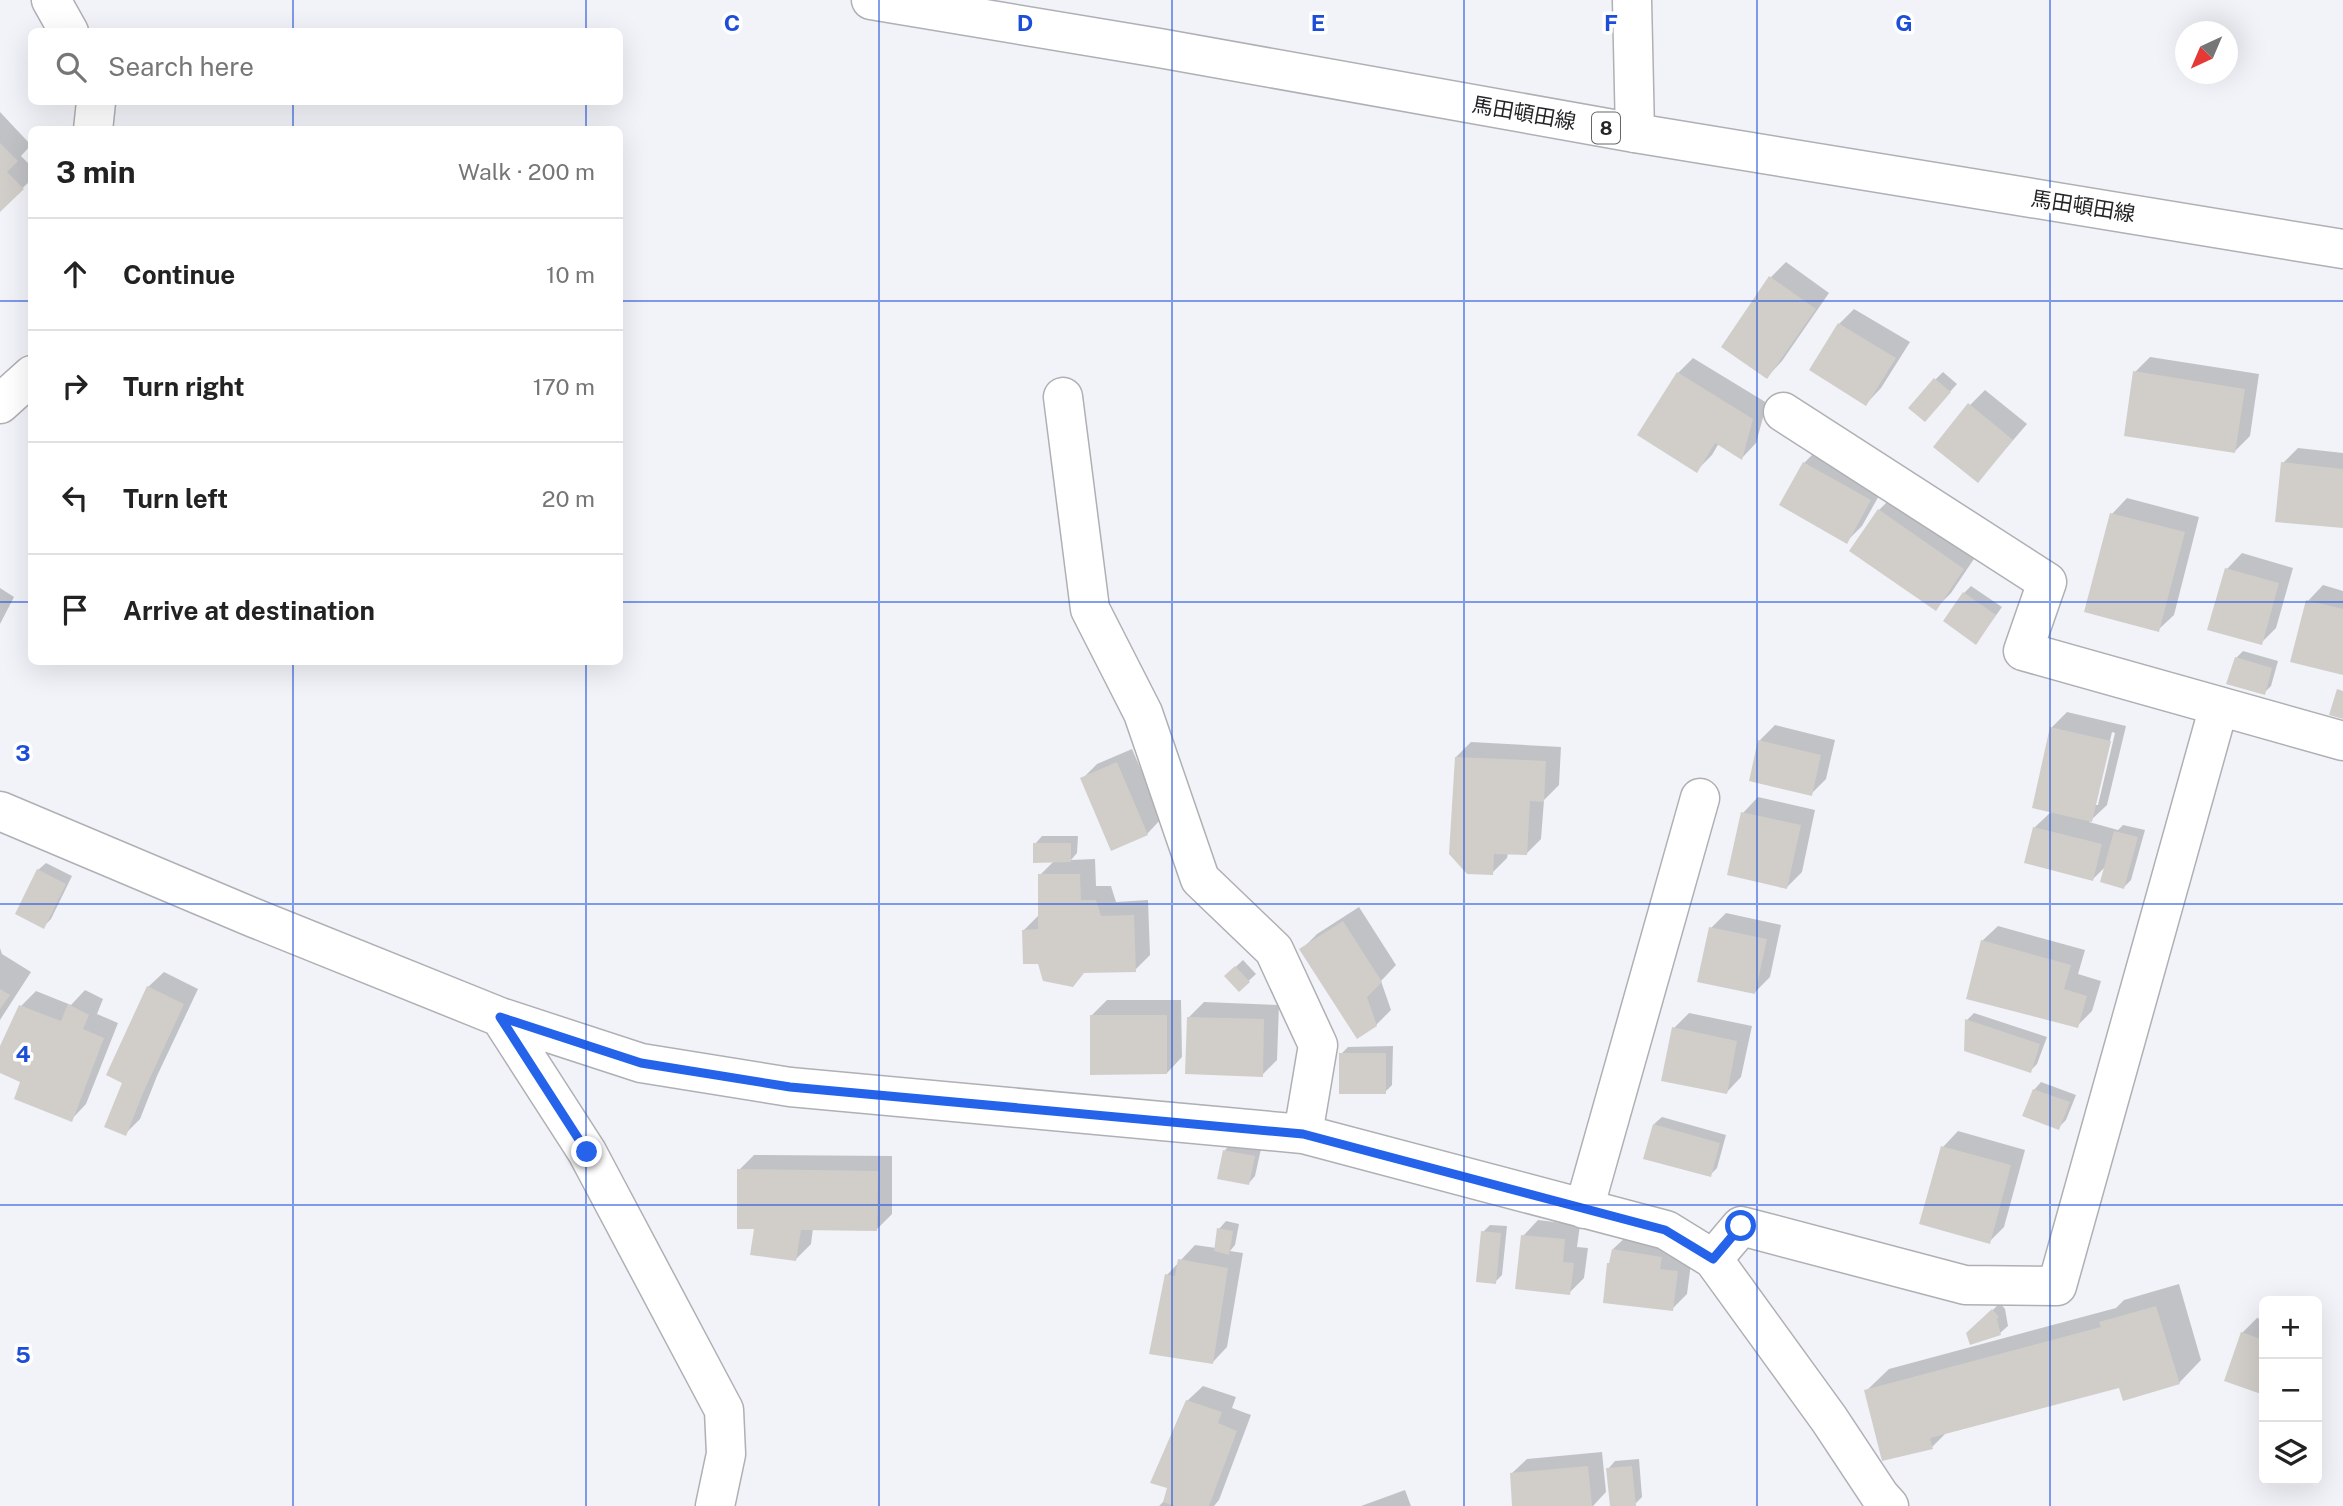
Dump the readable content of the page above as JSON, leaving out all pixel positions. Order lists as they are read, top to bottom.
{
  "streets": {
    "street": ["馬田頓田線", "8"]
  },
  "north": "bottom left",
  "page": {
    "search": "Search here",
    "heading": ["3 min", "Walk · 200 m"],
    "list": [
      ["Continue", "10 m"],
      ["Turn right", "170 m"],
      ["Turn left", "20 m"],
      "Arrive at destination"
    ],
    "map_buttons": ["+", "−"]
  },
  "grid": {
    "columns": [
      "C",
      "D",
      "E",
      "F",
      "G"
    ],
    "rows": ["3", "4", "5"]
  }
}
